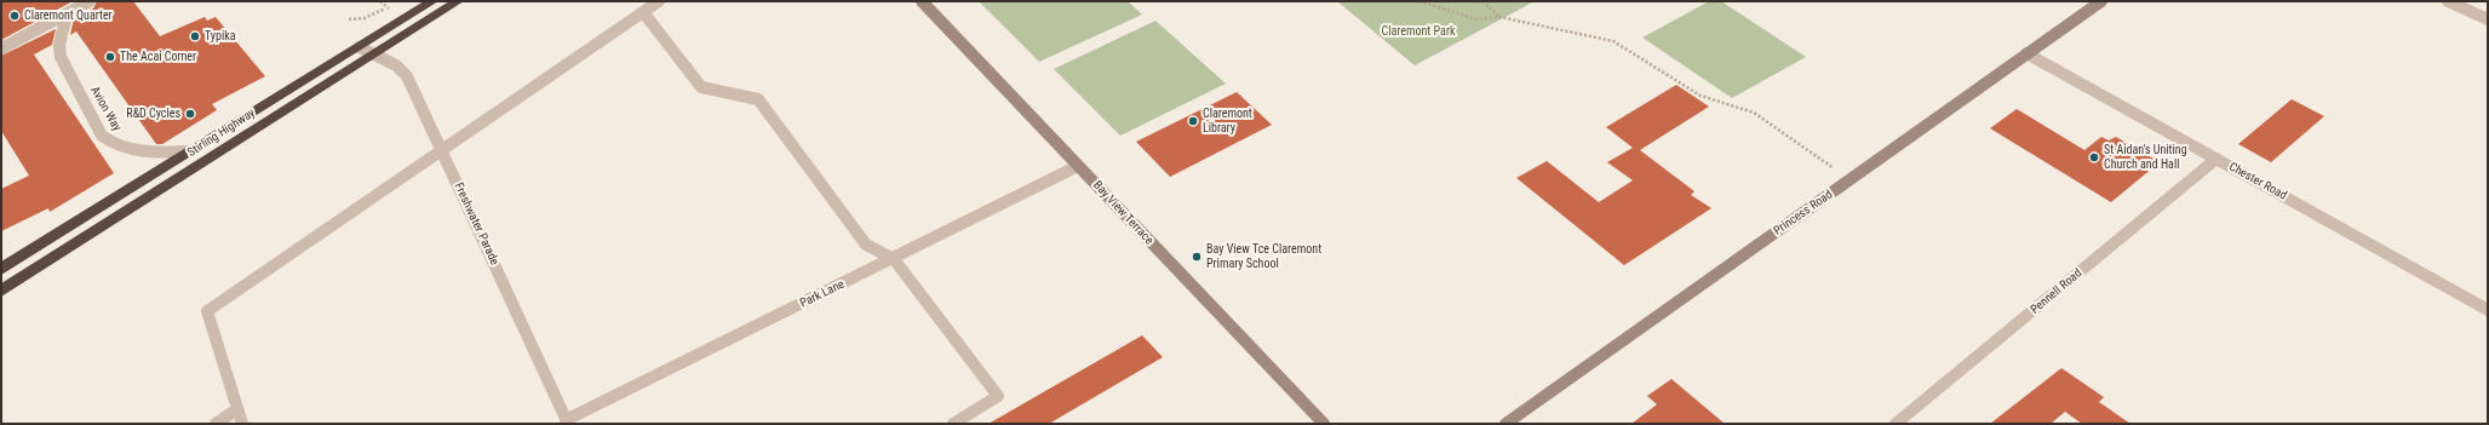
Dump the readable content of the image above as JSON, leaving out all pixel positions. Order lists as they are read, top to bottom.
{
  "streets": {
    "highway": ["Stirling Highway"],
    "street": [
      "Avion Way",
      "Chester Road",
      "Bay View Terrace",
      "Princess Road",
      "Freshwater Parade",
      "Pennell Road",
      "Park Lane"
    ]
  },
  "crossings": [
    ["Avion Way", "Stirling Highway"],
    ["Stirling Highway", "Freshwater Parade"],
    ["Chester Road", "Princess Road"],
    ["Chester Road", "Pennell Road"],
    ["Bay View Terrace", "Park Lane"],
    ["Freshwater Parade", "Park Lane"]
  ],
  "parks": ["Claremont Park"],
  "places": [
    "Claremont Quarter",
    "Typika",
    "The Acai Corner",
    "R&D Cycles",
    "Claremont Library",
    "St Aidan's Uniting Church and Hall",
    "Bay View Tce Claremont Primary School"
  ]
}
